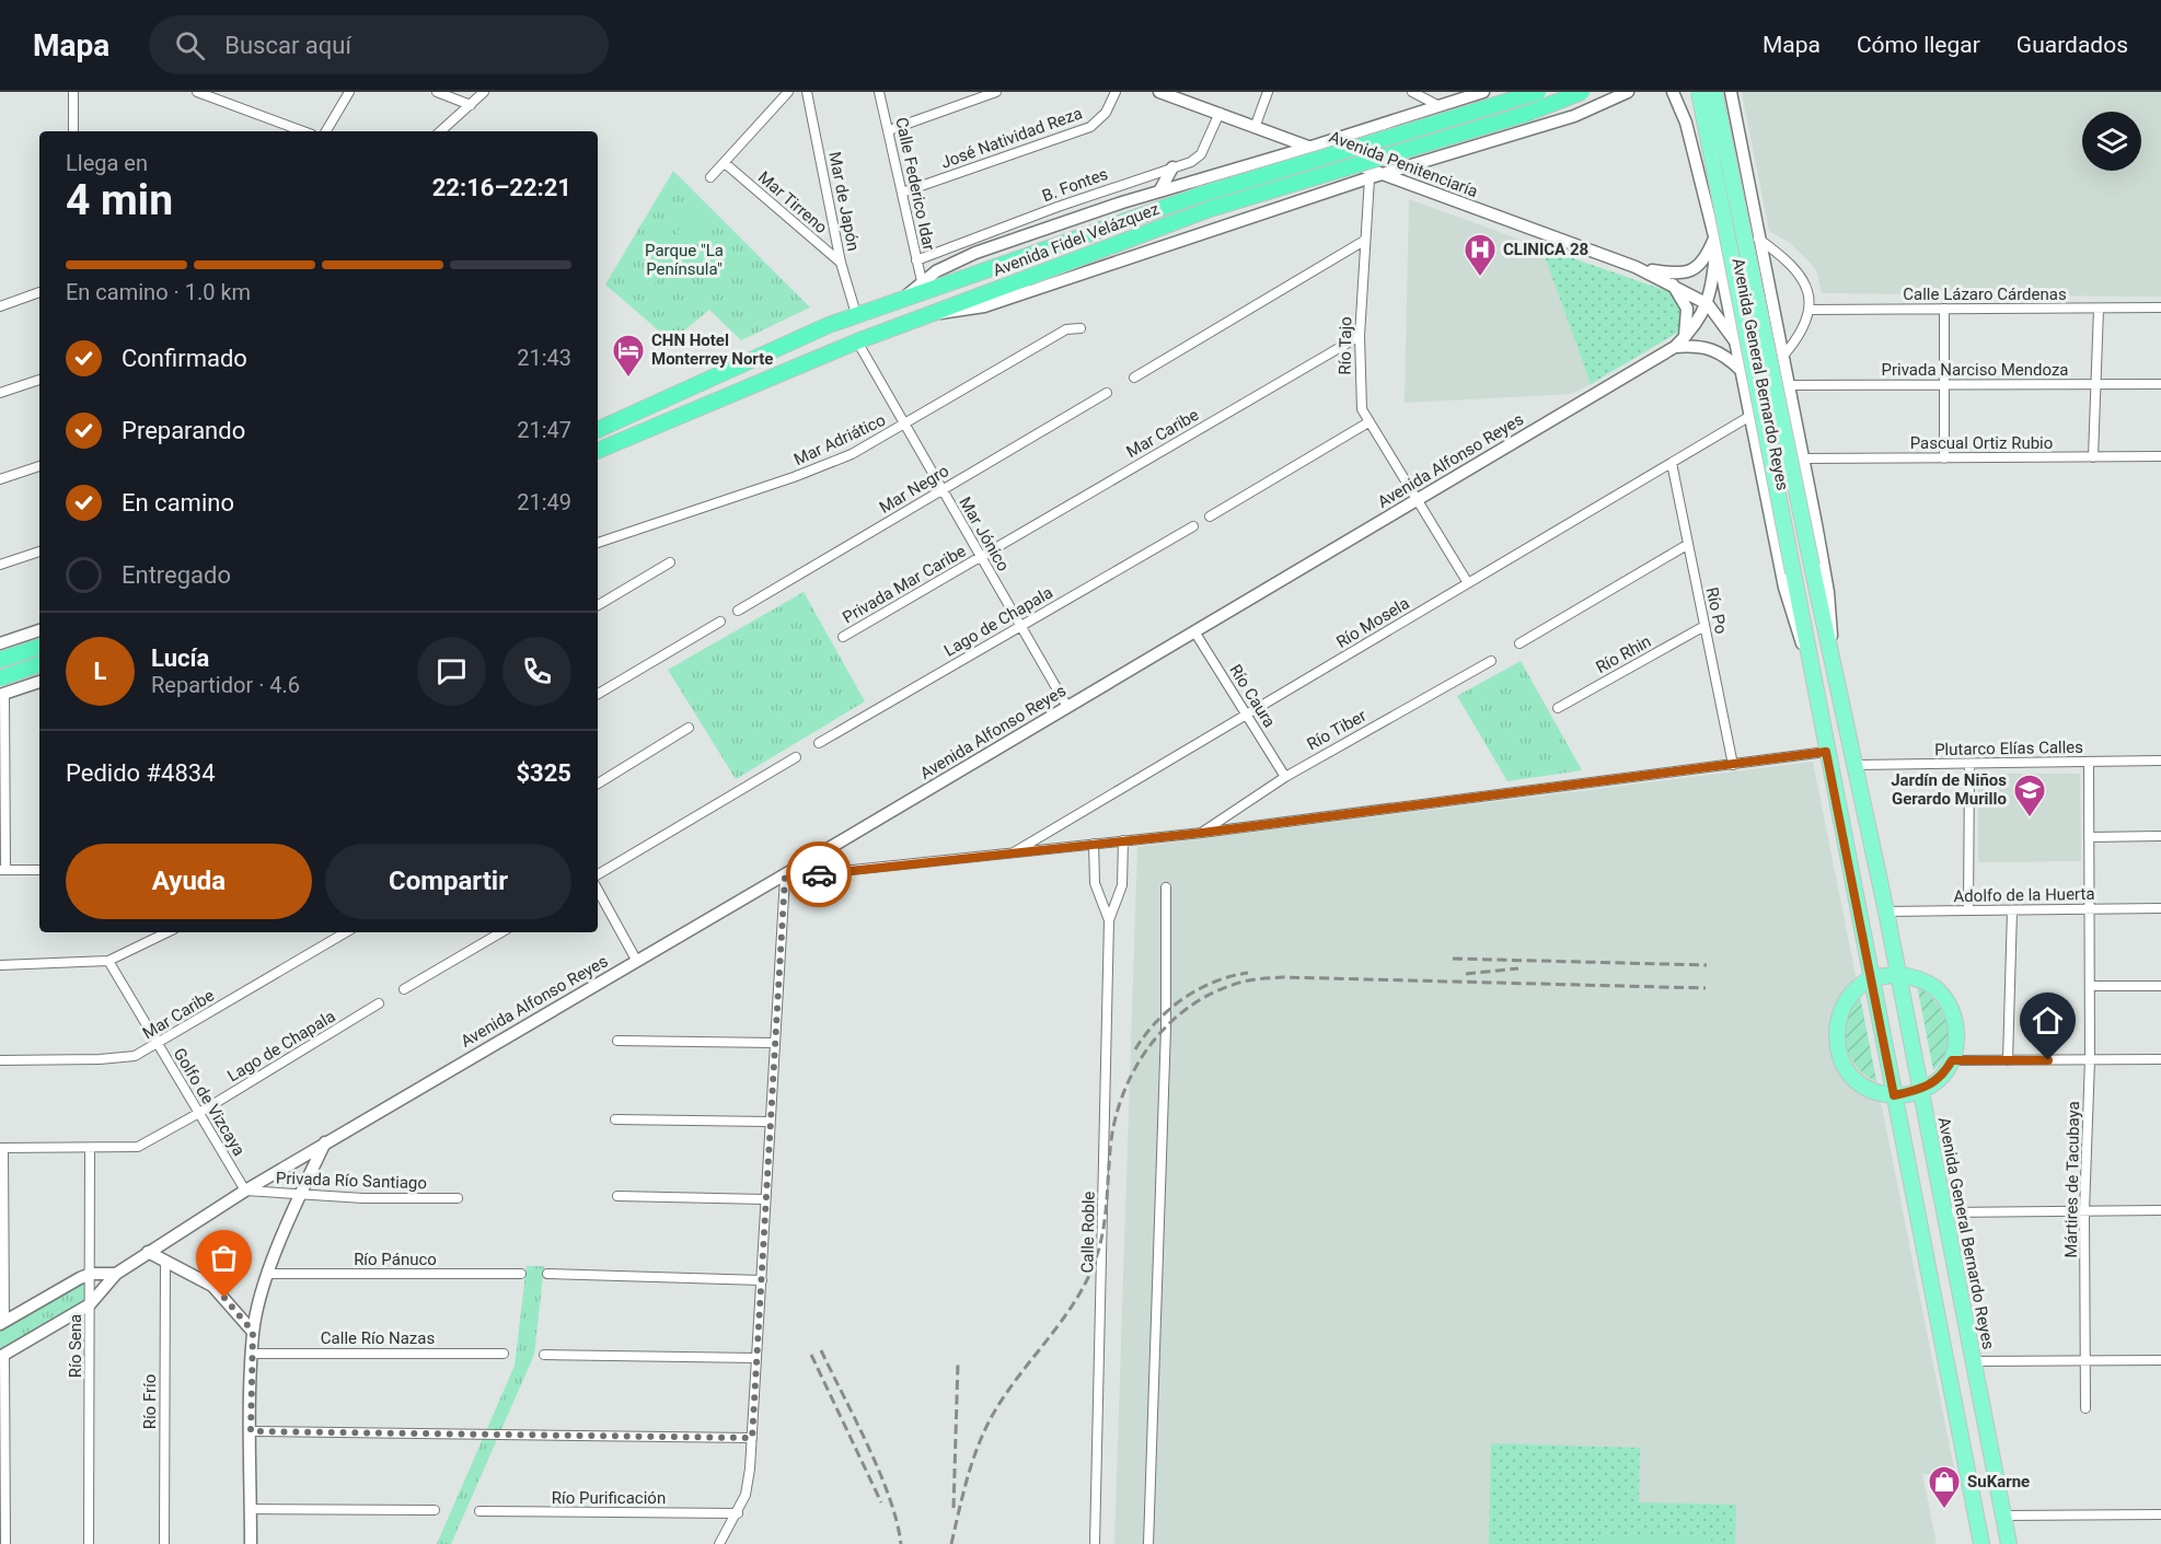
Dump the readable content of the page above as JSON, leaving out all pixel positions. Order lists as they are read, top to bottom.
{
  "streets": {
    "highway": ["Avenida Fidel Velázquez"],
    "main road": ["Avenida General Bernardo Reyes"],
    "street": [
      "José Natividad Reza",
      "Avenida Penitenciaría",
      "Calle Federico Idar",
      "B. Fontes",
      "Mar de Japón",
      "Mar Tirreno",
      "Calle Lázaro Cárdenas",
      "Río Tajo",
      "Privada Narciso Mendoza",
      "Mar Caribe",
      "Mar Adriático",
      "Pascual Ortiz Rubio",
      "Avenida Alfonso Reyes",
      "Mar Negro",
      "Mar Jónico",
      "Privada Mar Caribe",
      "Río Po",
      "Lago de Chapala",
      "Río Mosela",
      "Río Rhin",
      "Río Caura",
      "Río Tiber",
      "Plutarco Elías Calles",
      "Adolfo de la Huerta",
      "Golfo de Vizcaya",
      "Mártires de Tacubaya",
      "Privada Río Santiago",
      "Calle Roble",
      "Río Pánuco",
      "Calle Río Nazas",
      "Río Sena",
      "Río Frío",
      "Río Purificación"
    ]
  },
  "crossings": [
    ["José Natividad Reza", "Calle Federico Idar"],
    ["Avenida Penitenciaría", "B. Fontes"],
    ["Avenida Penitenciaría", "Avenida General Bernardo Reyes"],
    ["Avenida Penitenciaría", "Avenida Alfonso Reyes"],
    ["Calle Federico Idar", "B. Fontes"],
    ["Mar de Japón", "Mar Tirreno"],
    ["Mar de Japón", "Avenida Fidel Velázquez"],
    ["Avenida Fidel Velázquez", "Mar Jónico"],
    ["Río Tajo", "Mar Caribe"],
    ["Río Tajo", "Avenida Alfonso Reyes"],
    ["Río Tajo", "Río Mosela"],
    ["Privada Narciso Mendoza", "Avenida General Bernardo Reyes"],
    ["Avenida General Bernardo Reyes", "Pascual Ortiz Rubio"],
    ["Avenida General Bernardo Reyes", "Avenida Alfonso Reyes"],
    ["Avenida General Bernardo Reyes", "Río Mosela"],
    ["Avenida General Bernardo Reyes", "Plutarco Elías Calles"],
    ["Avenida General Bernardo Reyes", "Adolfo de la Huerta"],
    ["Mar Caribe", "Mar Jónico"],
    ["Mar Caribe", "Privada Mar Caribe"],
    ["Mar Caribe", "Golfo de Vizcaya"],
    ["Mar Adriático", "Mar Jónico"],
    ["Avenida Alfonso Reyes", "Mar Jónico"],
    ["Avenida Alfonso Reyes", "Río Caura"],
    ["Avenida Alfonso Reyes", "Golfo de Vizcaya"],
    ["Avenida Alfonso Reyes", "Privada Río Santiago"],
    ["Avenida Alfonso Reyes", "Río Sena"],
    ["Mar Negro", "Mar Jónico"],
    ["Mar Jónico", "Privada Mar Caribe"],
    ["Mar Jónico", "Lago de Chapala"],
    ["Río Po", "Río Mosela"],
    ["Río Po", "Río Rhin"],
    ["Lago de Chapala", "Golfo de Vizcaya"],
    ["Lago de Chapala", "Río Sena"],
    ["Río Mosela", "Río Caura"],
    ["Río Caura", "Río Tiber"],
    ["Plutarco Elías Calles", "Mártires de Tacubaya"],
    ["Adolfo de la Huerta", "Mártires de Tacubaya"],
    ["Golfo de Vizcaya", "Privada Río Santiago"]
  ],
  "parks": ["Parque \"La Península\""],
  "places": {
    "hospital": ["CLINICA 28"],
    "hotel": ["CHN Hotel Monterrey Norte"],
    "school or university": ["Jardín de Niños Gerardo Murillo"],
    "shop": ["SuKarne"]
  },
  "page": {
    "header": "Mapa",
    "search": "Buscar aquí",
    "nav": ["Mapa", "Cómo llegar", "Guardados"],
    "heading": ["4 min", "Llega en", "22:16–22:21"],
    "panel": [
      "Lucía",
      "Repartidor · 4.6",
      "Pedido #4834",
      "$325"
    ],
    "bar": "En camino · 1.0 km",
    "list": [
      ["Confirmado", "21:43"],
      ["Preparando", "21:47"],
      ["En camino", "21:49"],
      "Entregado"
    ],
    "round": "L",
    "buttons": ["Ayuda", "Compartir"]
  }
}
